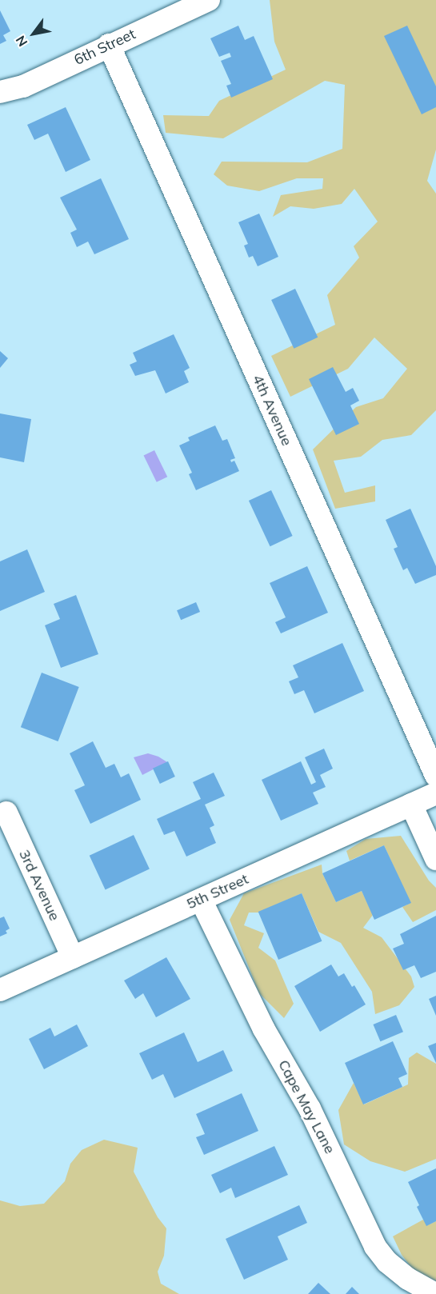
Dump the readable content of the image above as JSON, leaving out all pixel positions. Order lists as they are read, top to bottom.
{
  "streets": {
    "street": [
      "6th Street",
      "4th Avenue",
      "3rd Avenue",
      "5th Street",
      "Cape May Lane"
    ]
  },
  "crossings": [
    ["6th Street", "4th Avenue"],
    ["3rd Avenue", "5th Street"],
    ["5th Street", "Cape May Lane"]
  ],
  "north": "bottom left"
}
